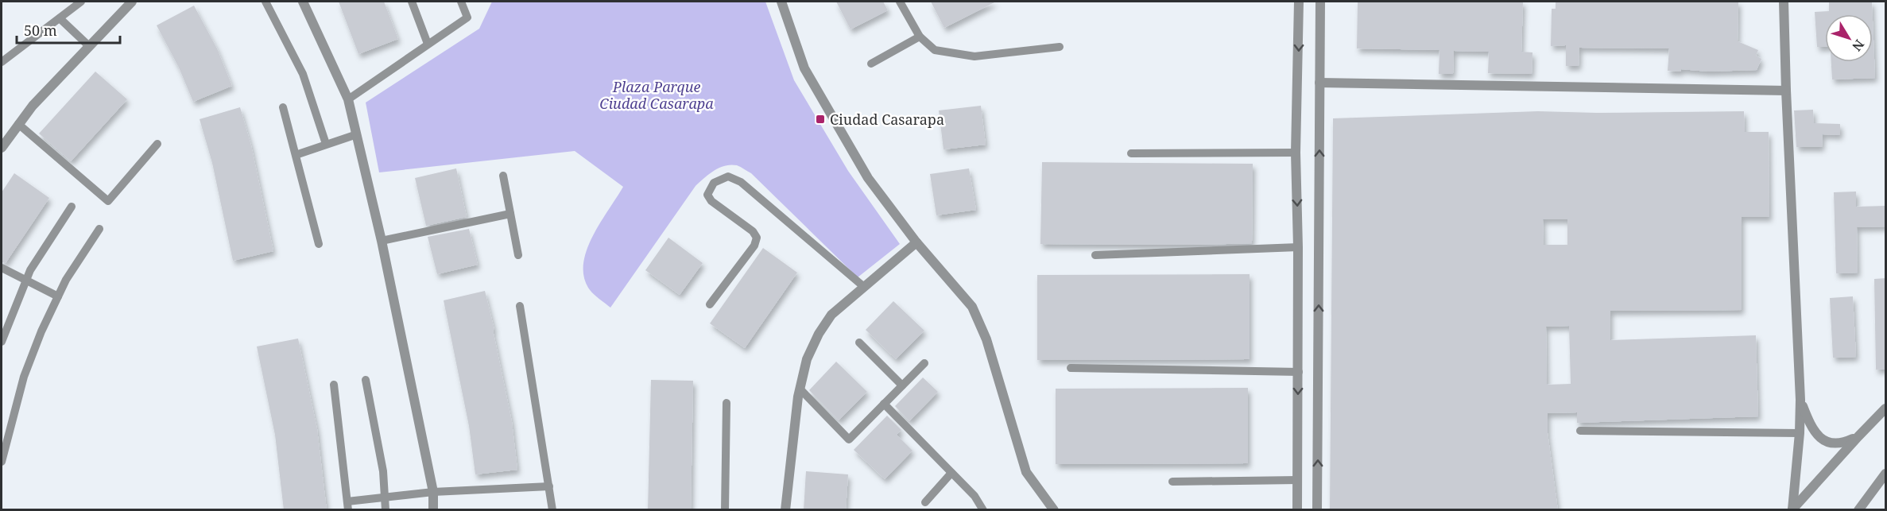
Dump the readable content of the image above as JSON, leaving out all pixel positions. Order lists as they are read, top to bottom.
{
  "parks": ["Plaza Parque Ciudad Casarapa"],
  "places": {
    "transit": ["Ciudad Casarapa"]
  },
  "scale_bar": "50 m",
  "north": "bottom right"
}
